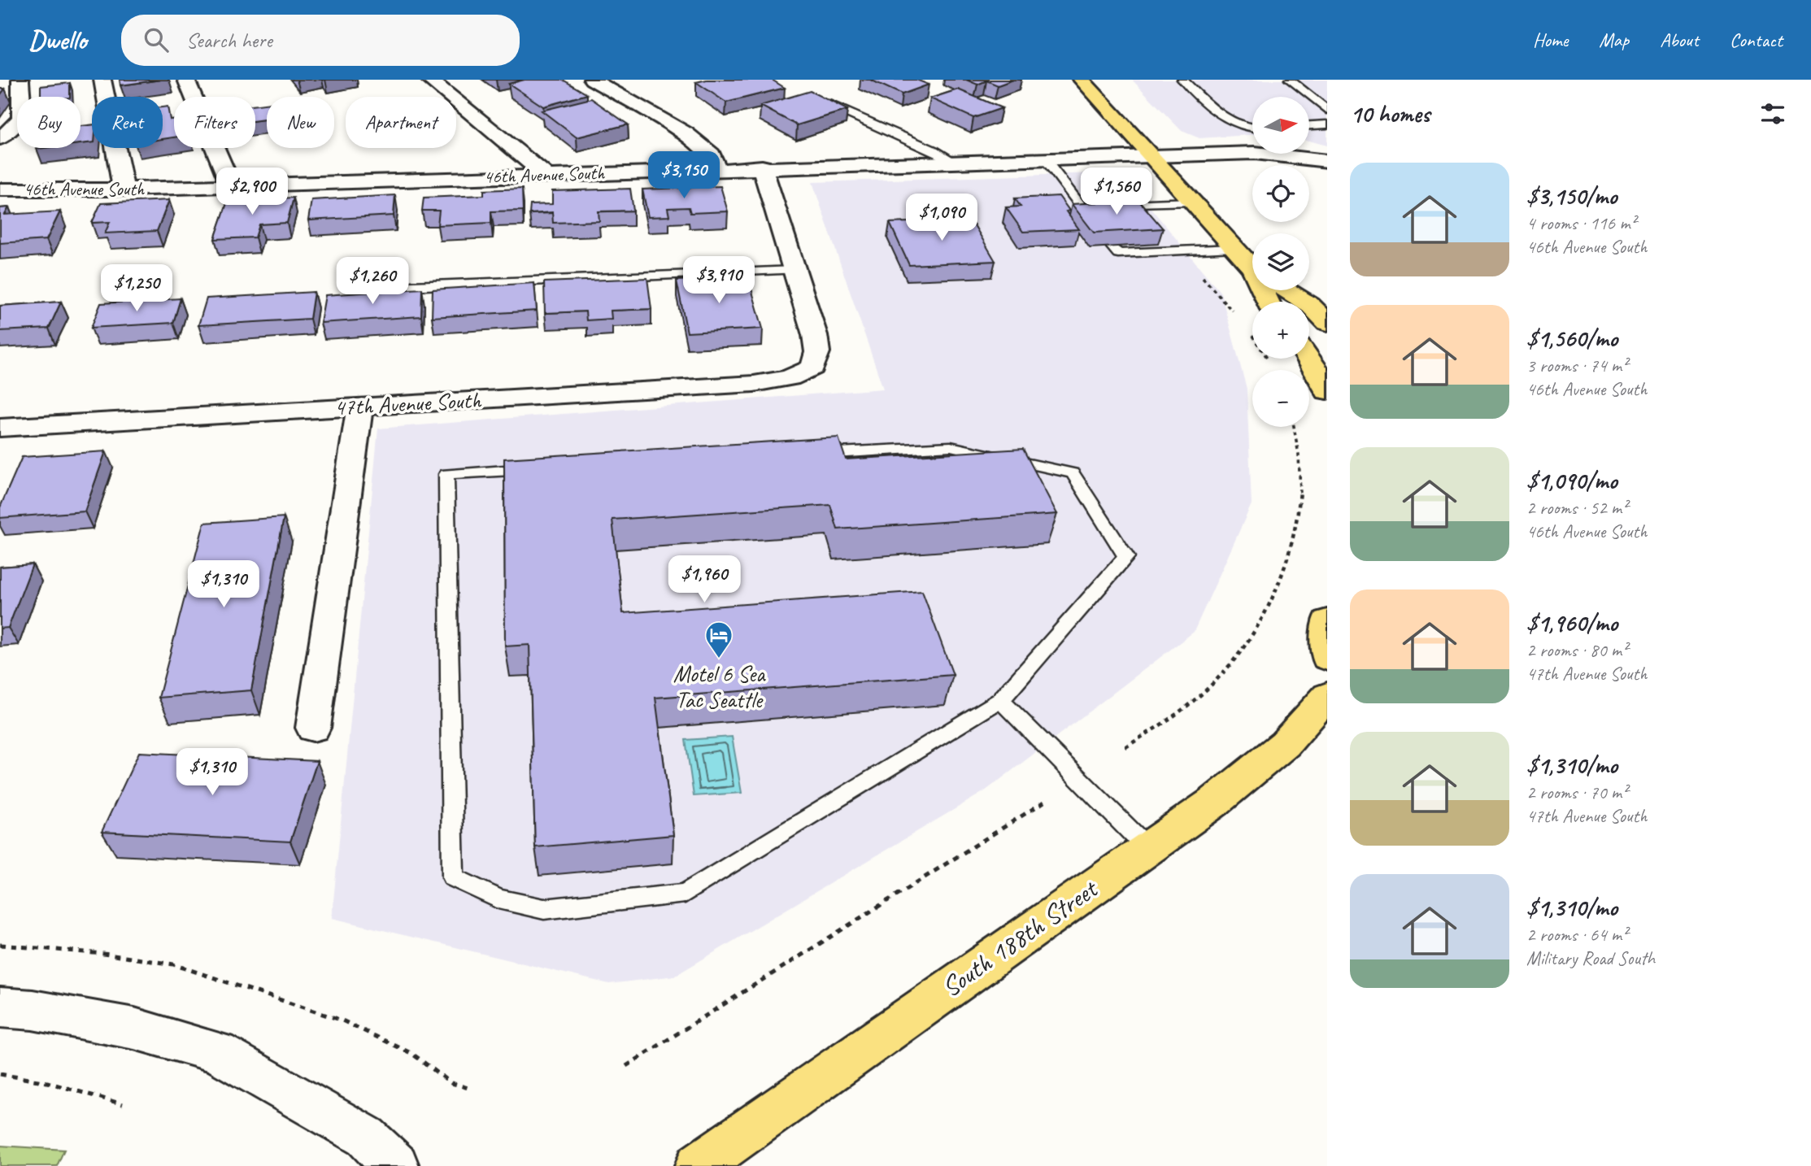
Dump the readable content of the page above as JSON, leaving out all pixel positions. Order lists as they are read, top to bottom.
{
  "streets": {
    "main road": ["South 188th Street"],
    "street": ["46th Avenue South", "47th Avenue South"]
  },
  "places": {
    "hotel": ["Motel 6 Sea Tac Seattle"]
  },
  "north": "right",
  "page": {
    "header": "Dwello",
    "search": "Search here",
    "nav": [
      "Home",
      "Map",
      "About",
      "Contact"
    ],
    "heading": "10 homes",
    "map_buttons": ["+", "−"],
    "chip": [
      "Buy",
      "Rent",
      "Filters",
      "New",
      "Apartment"
    ],
    "list": [
      {
        "name": "$3,150/mo",
        "note": "4 rooms · 116 m² · 46th Avenue South"
      },
      {
        "name": "$1,560/mo",
        "note": "3 rooms · 74 m² · 46th Avenue South"
      },
      {
        "name": "$1,090/mo",
        "note": "2 rooms · 52 m² · 46th Avenue South"
      },
      {
        "name": "$1,960/mo",
        "note": "2 rooms · 80 m² · 47th Avenue South"
      },
      {
        "name": "$1,310/mo",
        "note": "2 rooms · 70 m² · 47th Avenue South"
      },
      {
        "name": "$1,310/mo",
        "note": "2 rooms · 64 m² · Military Road South"
      }
    ],
    "price": [
      "$3,150",
      "$2,900",
      "$1,560",
      "$1,090",
      "$3,910",
      "$1,260",
      "$1,250",
      "$1,960",
      "$1,310",
      "$1,310"
    ]
  }
}
